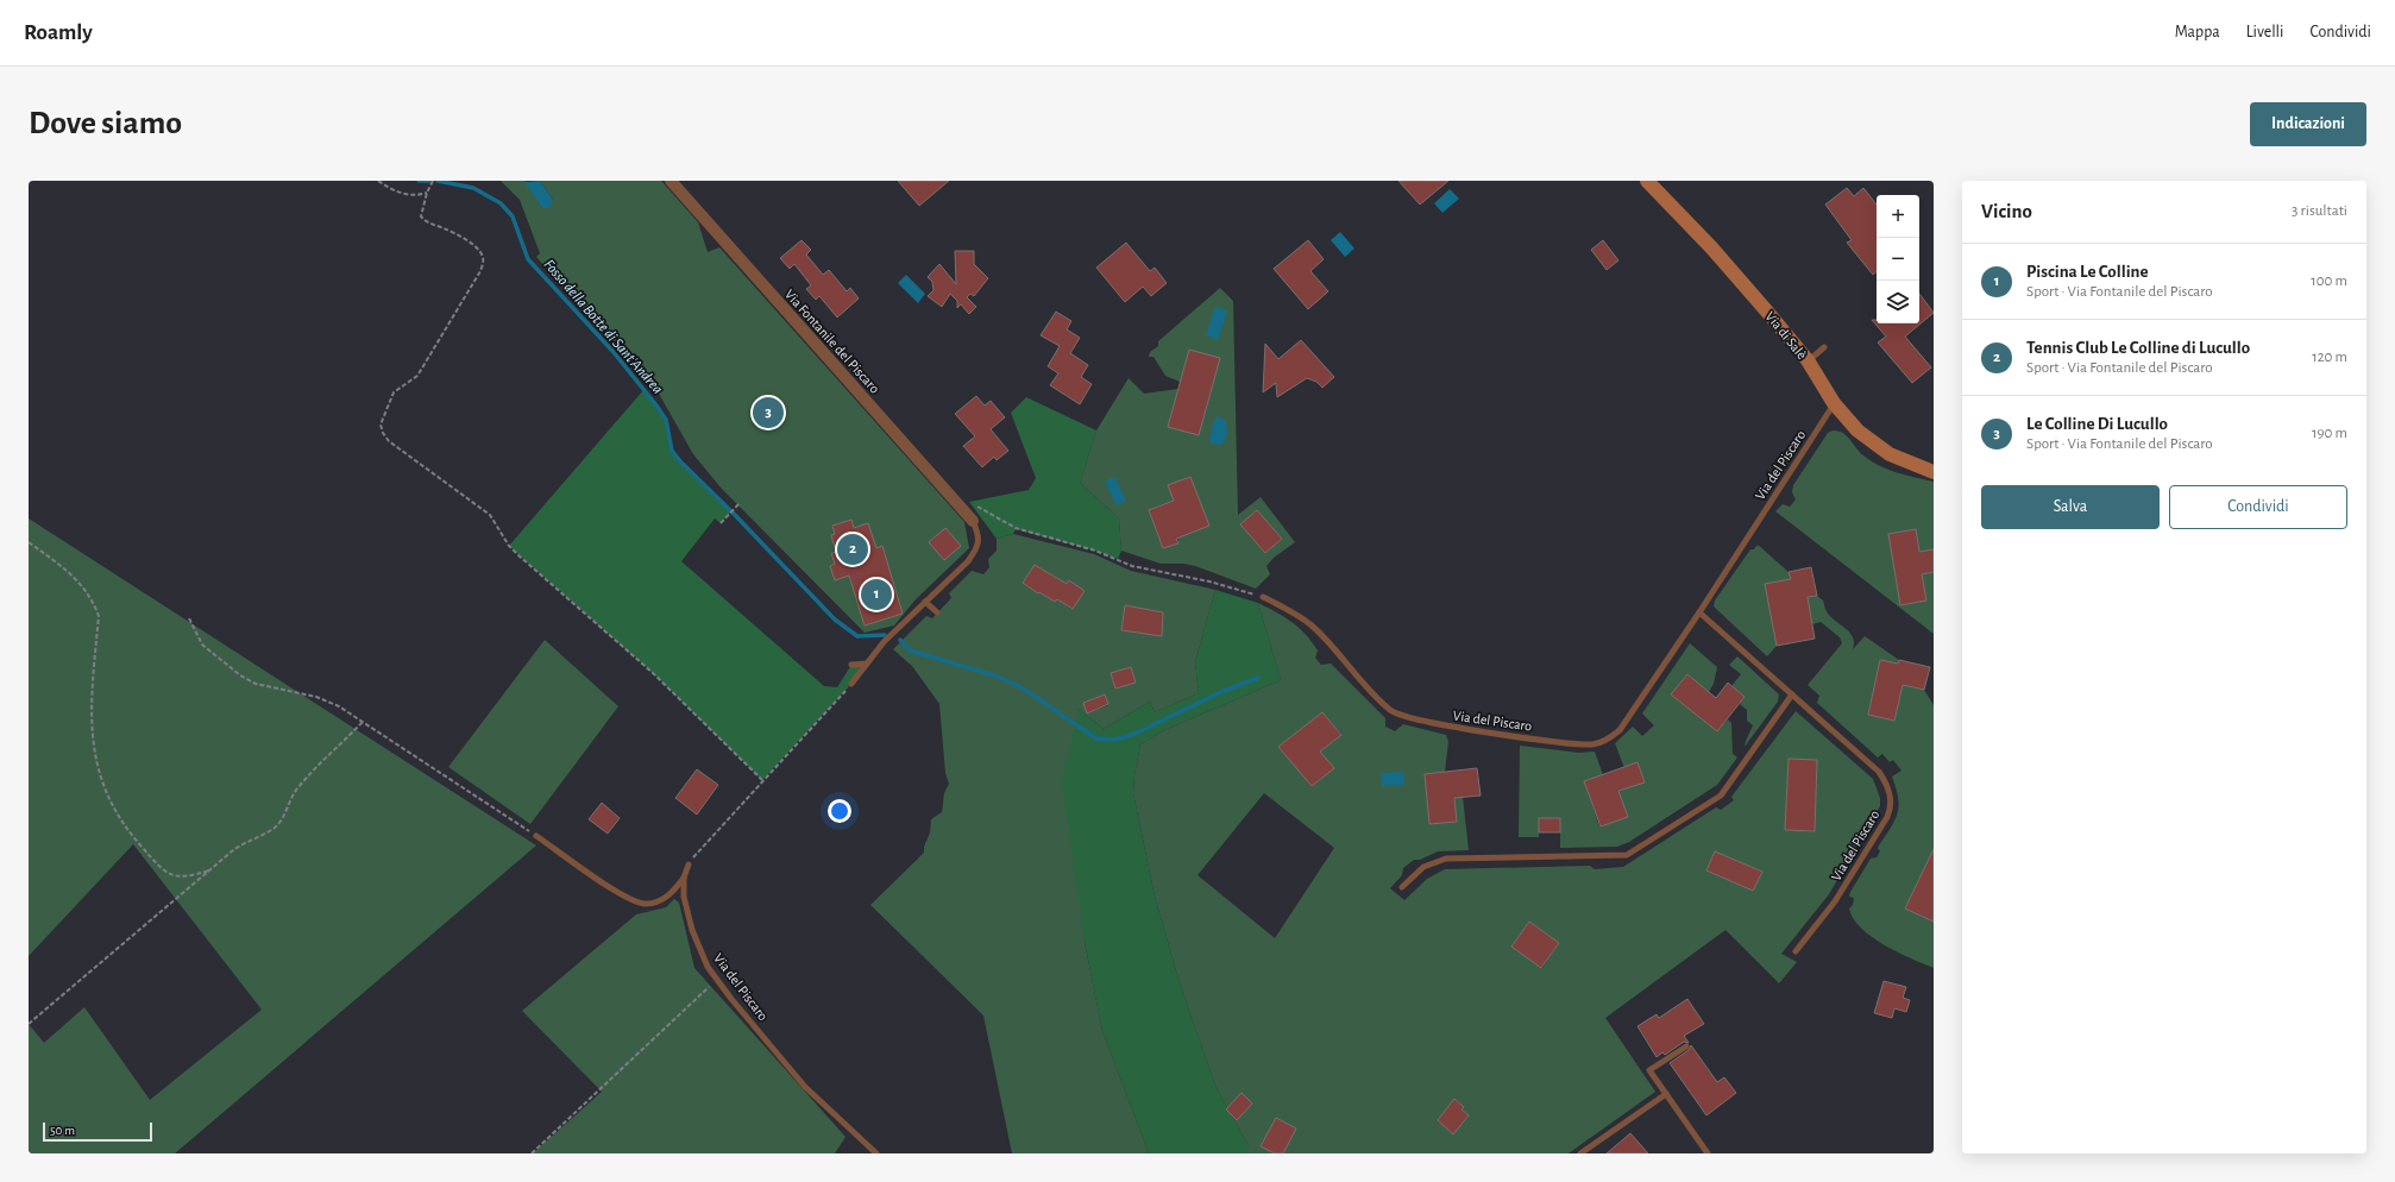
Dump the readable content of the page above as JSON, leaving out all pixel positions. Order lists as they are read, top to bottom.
{
  "streets": {
    "main road": ["Via di Salè"],
    "street": ["Via Fontanile del Piscaro"],
    "lane": ["Via del Piscaro"]
  },
  "crossings": [
    ["Via di Salè", "Via del Piscaro"]
  ],
  "water": ["Fosso della Botte di Sant'Andrea"],
  "scale_bar": "50 m",
  "page": {
    "header": "Roamly",
    "nav": ["Mappa", "Livelli", "Condividi"],
    "buttons": [
      "Indicazioni",
      ["Salva", "Condividi"]
    ],
    "title": "Dove siamo",
    "heading": ["Vicino", "3 risultati"],
    "map_buttons": ["+", "−"],
    "list": [
      {
        "mark": "1",
        "name": "Piscina Le Colline",
        "note": "Sport · Via Fontanile del Piscaro",
        "value": "100 m"
      },
      {
        "mark": "2",
        "name": "Tennis Club Le Colline di Lucullo",
        "note": "Sport · Via Fontanile del Piscaro",
        "value": "120 m"
      },
      {
        "mark": "3",
        "name": "Le Colline Di Lucullo",
        "note": "Sport · Via Fontanile del Piscaro",
        "value": "190 m"
      }
    ],
    "pins": ["3", "2", "1"],
    "scale": "50 m"
  }
}
